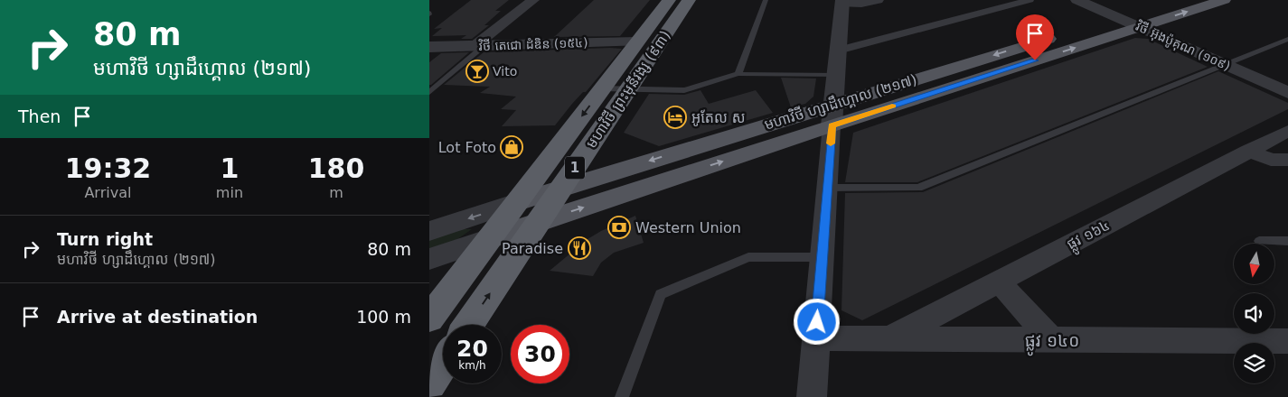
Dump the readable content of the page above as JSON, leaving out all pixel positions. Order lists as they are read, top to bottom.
{
  "streets": {
    "highway": ["មហាវិថី ព្រះមុនីវង្ស (៩៣)", "1"],
    "main road": ["មហាវិថី ហ្សាដឹហ្គោល (២១៧)"],
    "street": [
      "វិថី តេជោ ដំឌិន (១៥៤)",
      "វិថី អ៊ុងប៉ូគុណ (១០៩)",
      "ផ្លូវ ១៦៤",
      "ផ្លូវ ១៤០"
    ]
  },
  "crossings": [
    ["វិថី តេជោ ដំឌិន (១៥៤)", "មហាវិថី ព្រះមុនីវង្ស (៩៣)"],
    ["វិថី អ៊ុងប៉ូគុណ (១០៩)", "មហាវិថី ហ្សាដឹហ្គោល (២១៧)"],
    ["មហាវិថី ព្រះមុនីវង្ស (៩៣)", "មហាវិថី ហ្សាដឹហ្គោល (២១៧)"],
    ["ផ្លូវ ១៦៤", "ផ្លូវ ១៤០"]
  ],
  "places": {
    "bar": ["Vito"],
    "hotel": ["អូតែល ស"],
    "shop": ["Lot Foto"],
    "bank": ["Western Union"],
    "restaurant": ["Paradise"]
  },
  "north": "bottom",
  "page": {
    "turn": ["80 m", "មហាវិថី ហ្សាដឹហ្គោល (២១៧)"],
    "then": "Then",
    "eta": [
      "19:32",
      "Arrival",
      "1",
      "min",
      "180",
      "m"
    ],
    "list": [
      {
        "name": "Turn right",
        "note": "មហាវិថី ហ្សាដឹហ្គោល (២១៧)",
        "value": "80 m"
      },
      {
        "name": "Arrive at destination",
        "value": "100 m"
      }
    ],
    "speed": "20 km/h",
    "limit": "30"
  }
}
